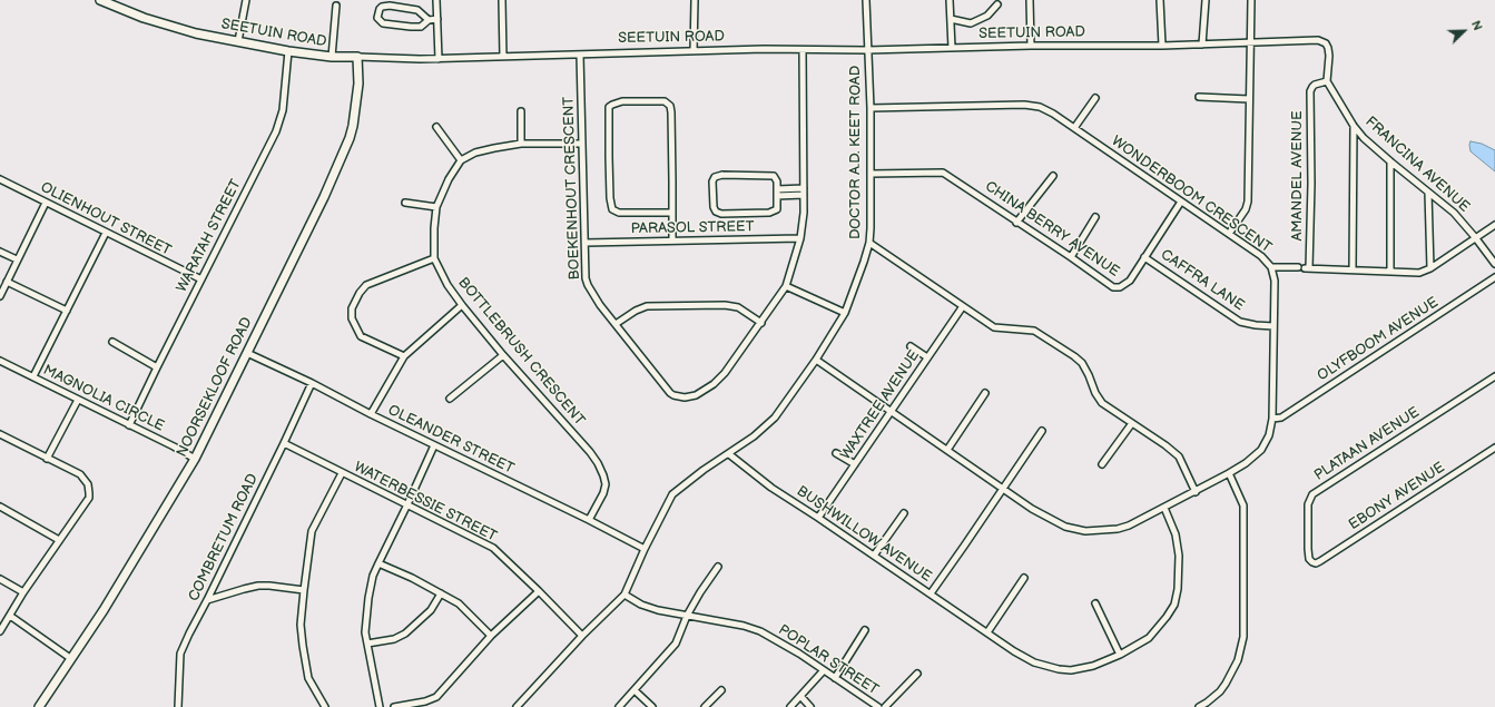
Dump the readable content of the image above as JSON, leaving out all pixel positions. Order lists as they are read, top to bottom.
{
  "streets": {
    "street": [
      "SEETUIN ROAD",
      "DOCTOR A.D. KEET ROAD",
      "FRANCINA AVENUE",
      "AMANDEL AVENUE",
      "BOEKENHOUT CRESCENT",
      "WONDERBOOM CRESCENT",
      "OLIENHOUT STREET",
      "PARASOL STREET",
      "CHINA BERRY AVENUE",
      "WARATAH STREET",
      "CAFFRA LANE",
      "OLYFBOOM AVENUE",
      "BOTTLEBRUSH CRESCENT",
      "NOORSEKLOOF ROAD",
      "MAGNOLIA CIRCLE",
      "WAXTREE AVENUE",
      "OLEANDER STREET",
      "PLATAAN AVENUE",
      "EBONY AVENUE",
      "WATERBESSIE STREET",
      "BUSHWILLOW AVENUE",
      "COMBRETUM ROAD",
      "POPLAR STREET"
    ]
  },
  "crossings": [
    ["SEETUIN ROAD", "DOCTOR A.D. KEET ROAD"],
    ["SEETUIN ROAD", "FRANCINA AVENUE"],
    ["SEETUIN ROAD", "AMANDEL AVENUE"],
    ["SEETUIN ROAD", "BOEKENHOUT CRESCENT"],
    ["SEETUIN ROAD", "WARATAH STREET"],
    ["SEETUIN ROAD", "NOORSEKLOOF ROAD"],
    ["DOCTOR A.D. KEET ROAD", "WONDERBOOM CRESCENT"],
    ["DOCTOR A.D. KEET ROAD", "CHINA BERRY AVENUE"],
    ["DOCTOR A.D. KEET ROAD", "OLEANDER STREET"],
    ["DOCTOR A.D. KEET ROAD", "WATERBESSIE STREET"],
    ["DOCTOR A.D. KEET ROAD", "BUSHWILLOW AVENUE"],
    ["DOCTOR A.D. KEET ROAD", "POPLAR STREET"],
    ["FRANCINA AVENUE", "AMANDEL AVENUE"],
    ["BOEKENHOUT CRESCENT", "PARASOL STREET"],
    ["WONDERBOOM CRESCENT", "CHINA BERRY AVENUE"],
    ["WONDERBOOM CRESCENT", "CAFFRA LANE"],
    ["WONDERBOOM CRESCENT", "OLYFBOOM AVENUE"],
    ["WONDERBOOM CRESCENT", "WAXTREE AVENUE"],
    ["WONDERBOOM CRESCENT", "BUSHWILLOW AVENUE"],
    ["OLIENHOUT STREET", "WARATAH STREET"],
    ["CHINA BERRY AVENUE", "CAFFRA LANE"],
    ["WARATAH STREET", "MAGNOLIA CIRCLE"],
    ["BOTTLEBRUSH CRESCENT", "OLEANDER STREET"],
    ["NOORSEKLOOF ROAD", "MAGNOLIA CIRCLE"],
    ["NOORSEKLOOF ROAD", "OLEANDER STREET"],
    ["WAXTREE AVENUE", "BUSHWILLOW AVENUE"],
    ["OLEANDER STREET", "COMBRETUM ROAD"],
    ["PLATAAN AVENUE", "EBONY AVENUE"],
    ["WATERBESSIE STREET", "COMBRETUM ROAD"]
  ],
  "north": "top right"
}
